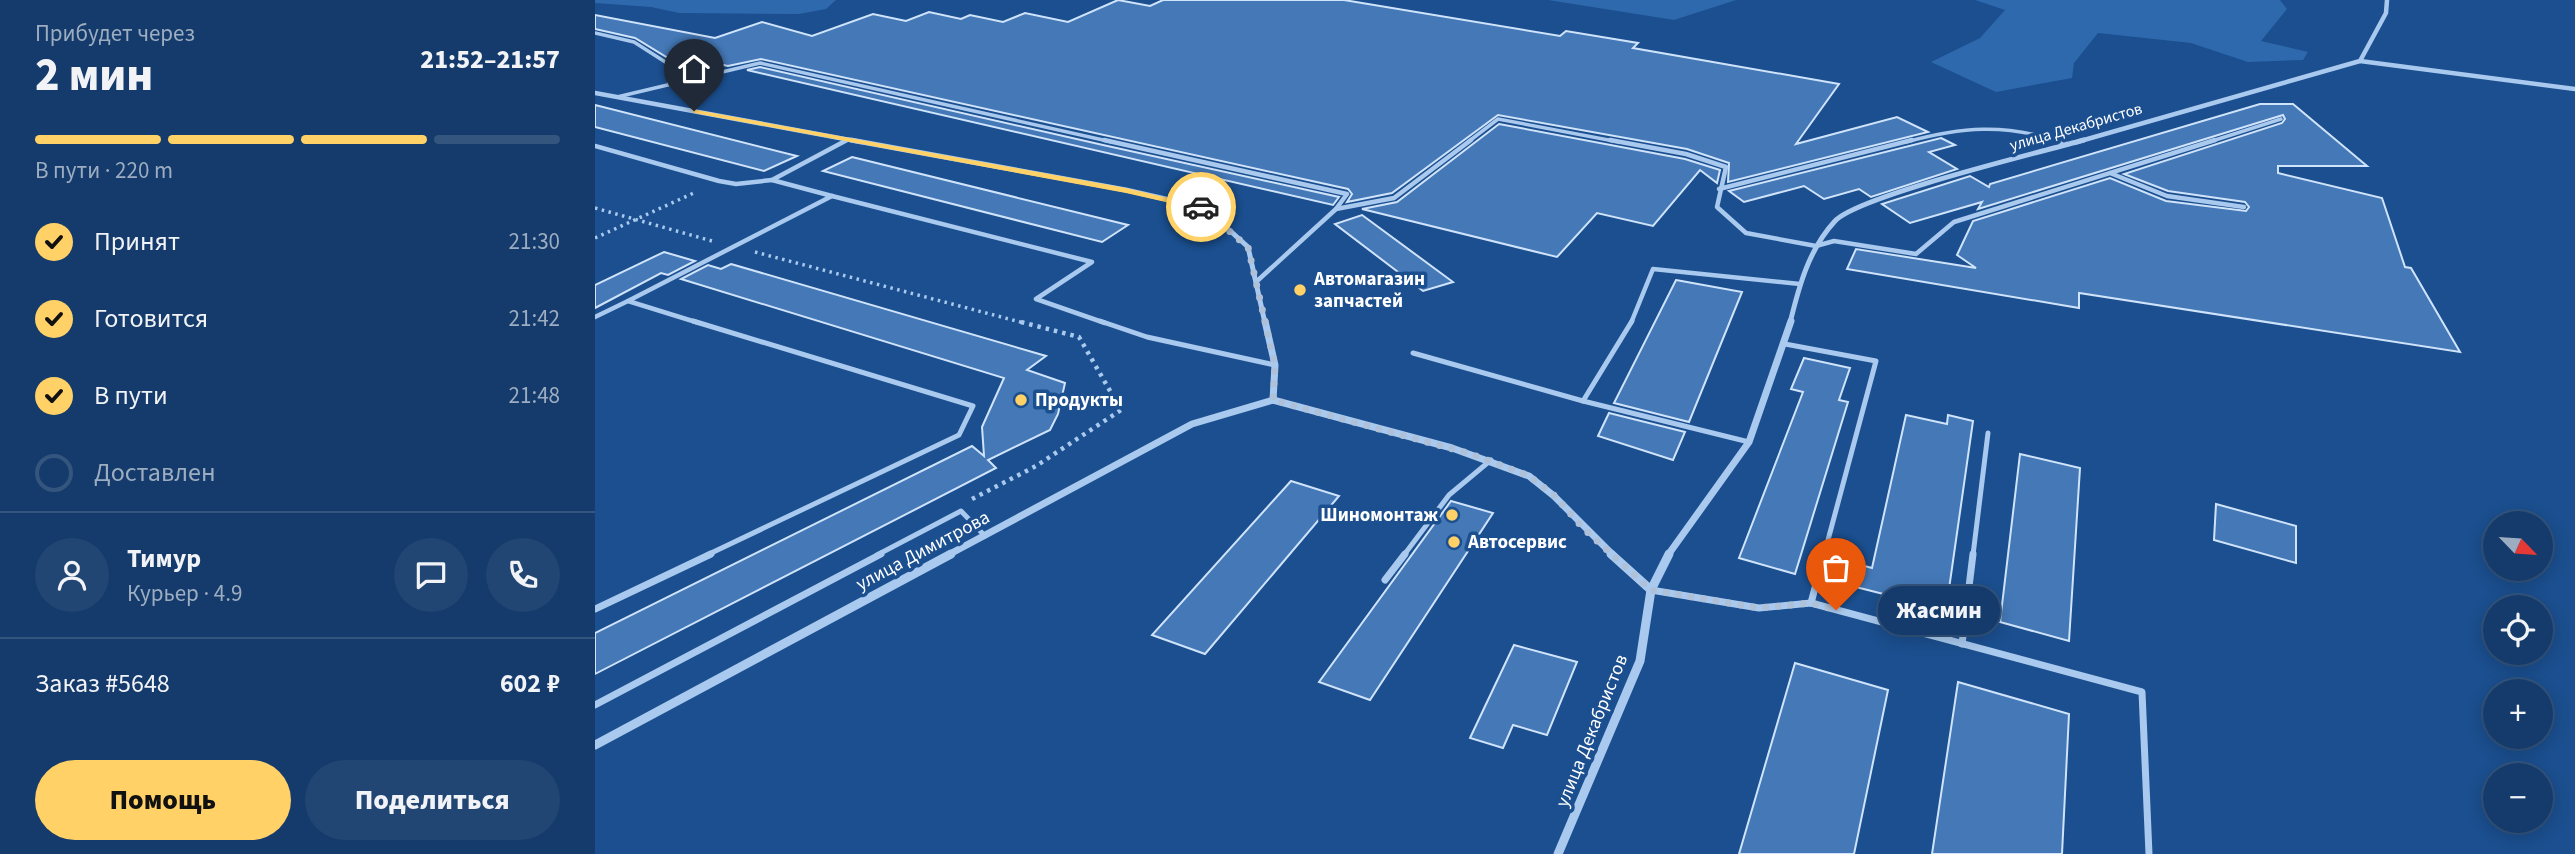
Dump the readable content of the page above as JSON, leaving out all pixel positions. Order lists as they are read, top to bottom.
{
  "streets": {
    "street": ["улица Декабристов", "улица Димитрова"]
  },
  "places": [
    "Автомагазин запчастей",
    "Продукты",
    "Шиномонтаж",
    "Автосервис",
    "Жасмин"
  ],
  "north": "bottom right",
  "page": {
    "heading": ["2 мин", "Прибудет через", "21:52–21:57"],
    "panel": [
      "Тимур",
      "Курьер · 4.9",
      "Заказ #5648",
      "602 ₽"
    ],
    "bar": "В пути · 220 m",
    "list": [
      ["Принят", "21:30"],
      ["Готовится", "21:42"],
      ["В пути", "21:48"],
      "Доставлен"
    ],
    "map_buttons": ["+", "−"],
    "bubble": "Жасмин",
    "buttons": ["Помощь", "Поделиться"]
  }
}
